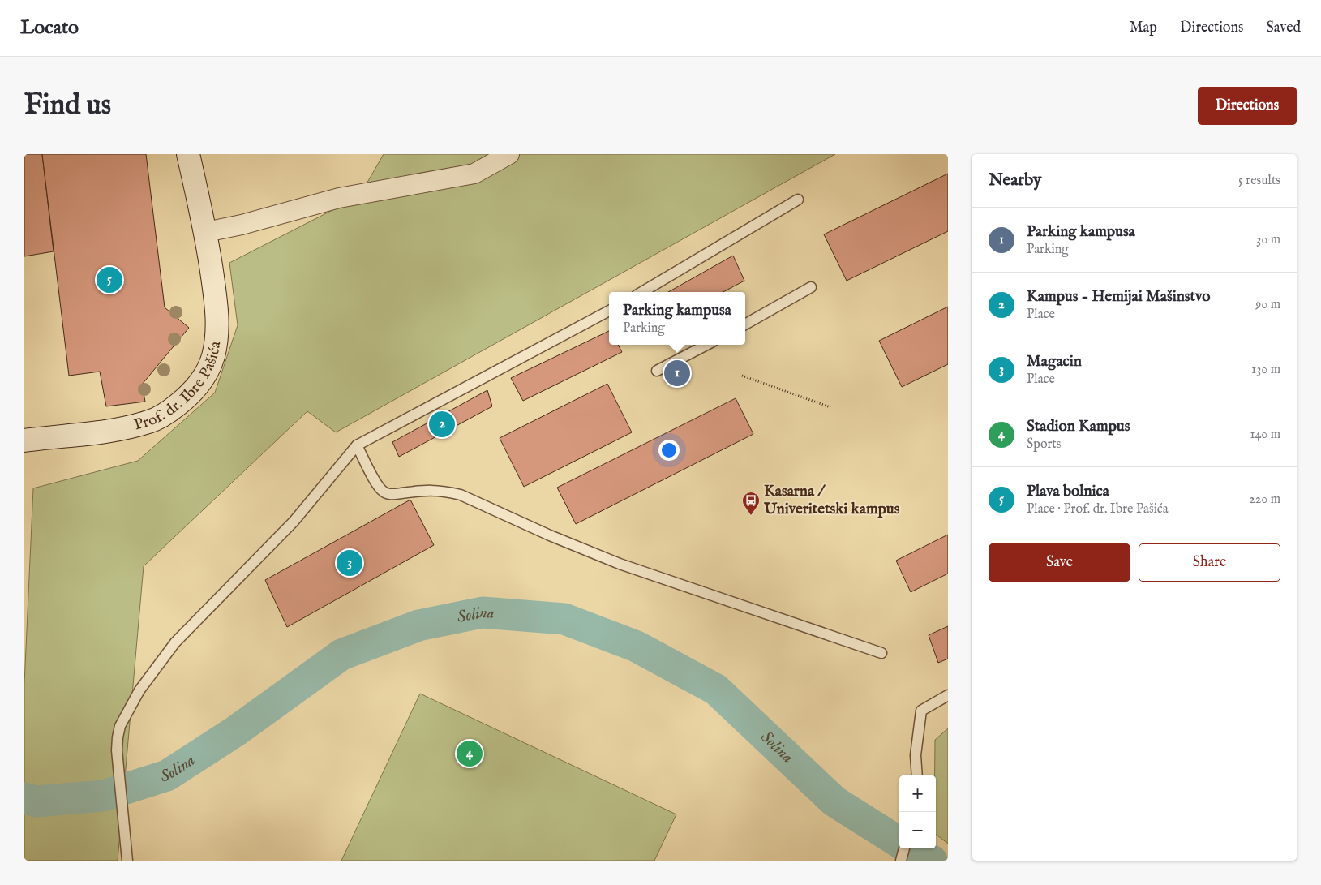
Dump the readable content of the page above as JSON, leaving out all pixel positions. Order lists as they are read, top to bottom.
{
  "streets": {
    "street": ["Prof. dr. Ibre Pašića"]
  },
  "water": ["Solina"],
  "places": {
    "bus stop": ["Kasarna / Univeritetski kampus"]
  },
  "page": {
    "header": "Locato",
    "nav": ["Map", "Directions", "Saved"],
    "buttons": [
      "Directions",
      ["Save", "Share"]
    ],
    "title": "Find us",
    "heading": ["Nearby", "5 results"],
    "list": [
      {
        "mark": "1",
        "name": "Parking kampusa",
        "note": "Parking",
        "value": "30 m"
      },
      {
        "mark": "2",
        "name": "Kampus - Hemijai Mašinstvo",
        "note": "Place",
        "value": "90 m"
      },
      {
        "mark": "3",
        "name": "Magacin",
        "note": "Place",
        "value": "130 m"
      },
      {
        "mark": "4",
        "name": "Stadion Kampus",
        "note": "Sports",
        "value": "140 m"
      },
      {
        "mark": "5",
        "name": "Plava bolnica",
        "note": "Place · Prof. dr. Ibre Pašića",
        "value": "220 m"
      }
    ],
    "pins": [
      "5",
      "1",
      "2",
      "3",
      "4"
    ],
    "popup": ["Parking kampusa", "Parking"],
    "map_buttons": ["+", "−"]
  }
}
